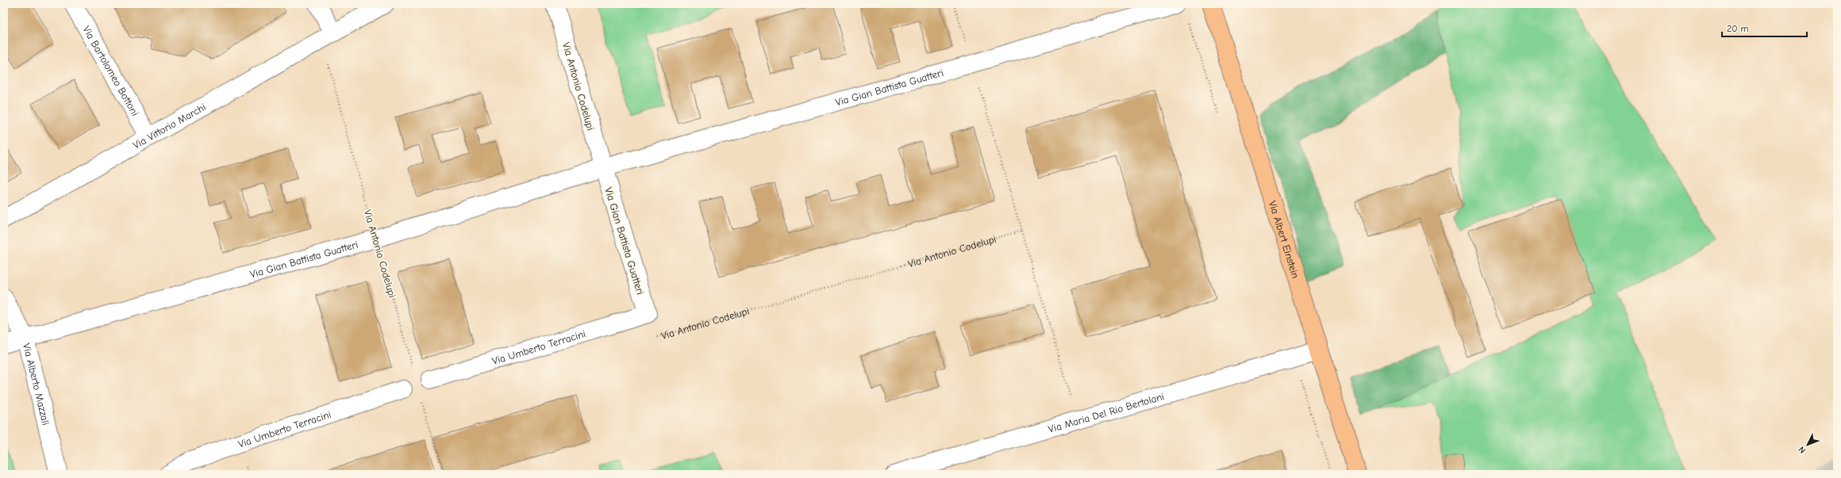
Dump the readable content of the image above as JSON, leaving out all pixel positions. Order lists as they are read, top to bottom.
{
  "streets": {
    "main road": ["Via Albert Einstein"],
    "street": [
      "Via Bartolomeo Bottoni",
      "Via Antonio Codelupi",
      "Via Gian Battista Guatteri",
      "Via Vittorio Marchi",
      "Via Umberto Terracini",
      "Via Alberto Mazzali",
      "Via Maria Del Rio Bertolani"
    ]
  },
  "crossings": [
    ["Via Bartolomeo Bottoni", "Via Vittorio Marchi"],
    ["Via Antonio Codelupi", "Via Gian Battista Guatteri"],
    ["Via Antonio Codelupi", "Via Vittorio Marchi"],
    ["Via Gian Battista Guatteri", "Via Umberto Terracini"],
    ["Via Gian Battista Guatteri", "Via Alberto Mazzali"],
    ["Via Albert Einstein", "Via Maria Del Rio Bertolani"]
  ],
  "scale_bar": "20 m",
  "north": "bottom left"
}
